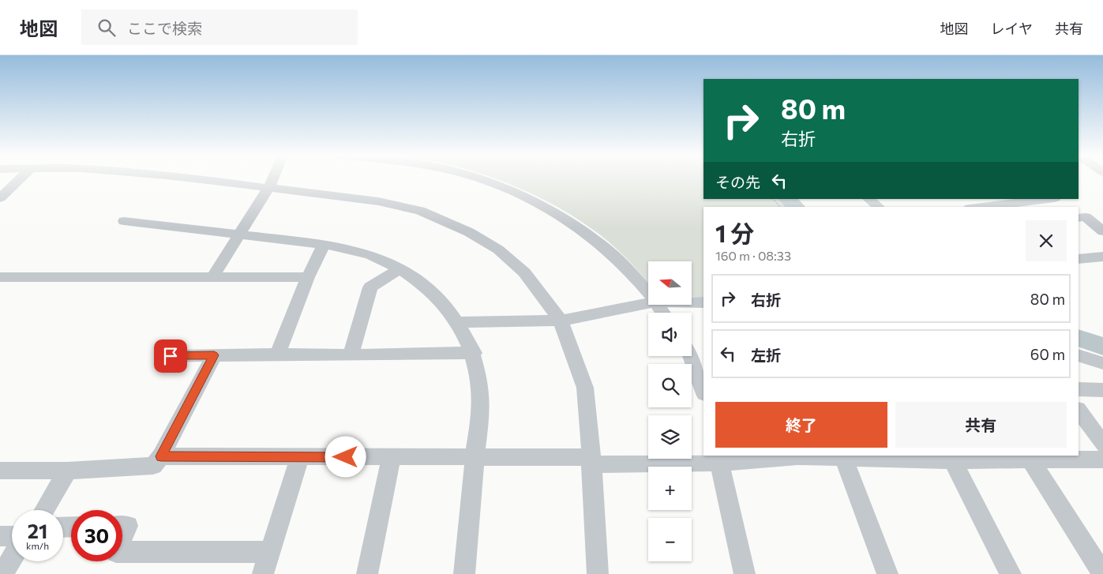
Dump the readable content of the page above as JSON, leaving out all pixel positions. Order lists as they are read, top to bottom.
{
  "north": "left",
  "page": {
    "header": "地図",
    "search": "ここで検索",
    "nav": ["地図", "レイヤ", "共有"],
    "turn": ["80 m", "右折"],
    "then": "その先",
    "heading": ["1 分", "160 m · 08:33"],
    "map_buttons": ["+", "−"],
    "list": [
      {
        "name": "右折",
        "value": "80 m"
      },
      {
        "name": "左折",
        "value": "60 m"
      }
    ],
    "buttons": ["終了", "共有"],
    "speed": "21 km/h",
    "limit": "30"
  }
}
